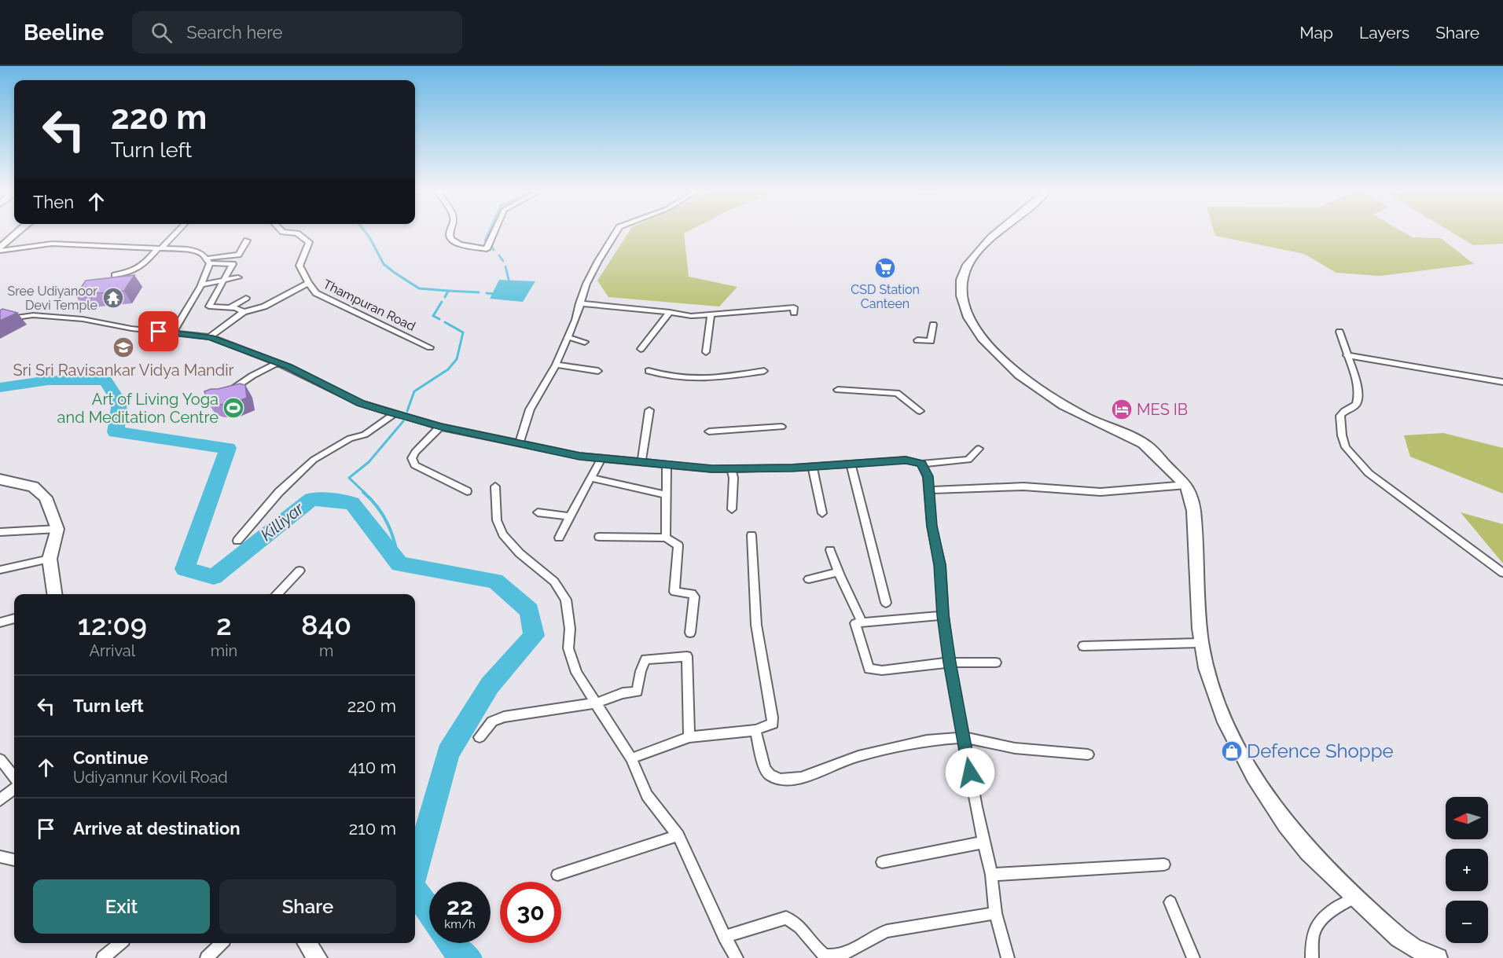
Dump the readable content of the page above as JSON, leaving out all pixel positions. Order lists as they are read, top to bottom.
{
  "streets": {
    "street": ["Thampuran Road"]
  },
  "water": ["Killiyar"],
  "places": {
    "supermarket": ["CSD Station Canteen"],
    "temple": ["Sree Udiyanoor Devi Temple"],
    "school or university": ["Sri Sri Ravisankar Vidya Mandir"],
    "sports": ["Art of Living Yoga and Meditation Centre"],
    "hotel": ["MES IB"],
    "shop": ["Defence Shoppe"]
  },
  "north": "left",
  "page": {
    "header": "Beeline",
    "search": "Search here",
    "nav": ["Map", "Layers", "Share"],
    "turn": ["220 m", "Turn left"],
    "then": "Then",
    "eta": [
      "12:09",
      "Arrival",
      "2",
      "min",
      "840",
      "m"
    ],
    "list": [
      {
        "name": "Turn left",
        "value": "220 m"
      },
      {
        "name": "Continue",
        "note": "Udiyannur Kovil Road",
        "value": "410 m"
      },
      {
        "name": "Arrive at destination",
        "value": "210 m"
      }
    ],
    "map_buttons": ["+", "−"],
    "buttons": ["Exit", "Share"],
    "speed": "22 km/h",
    "limit": "30"
  }
}
